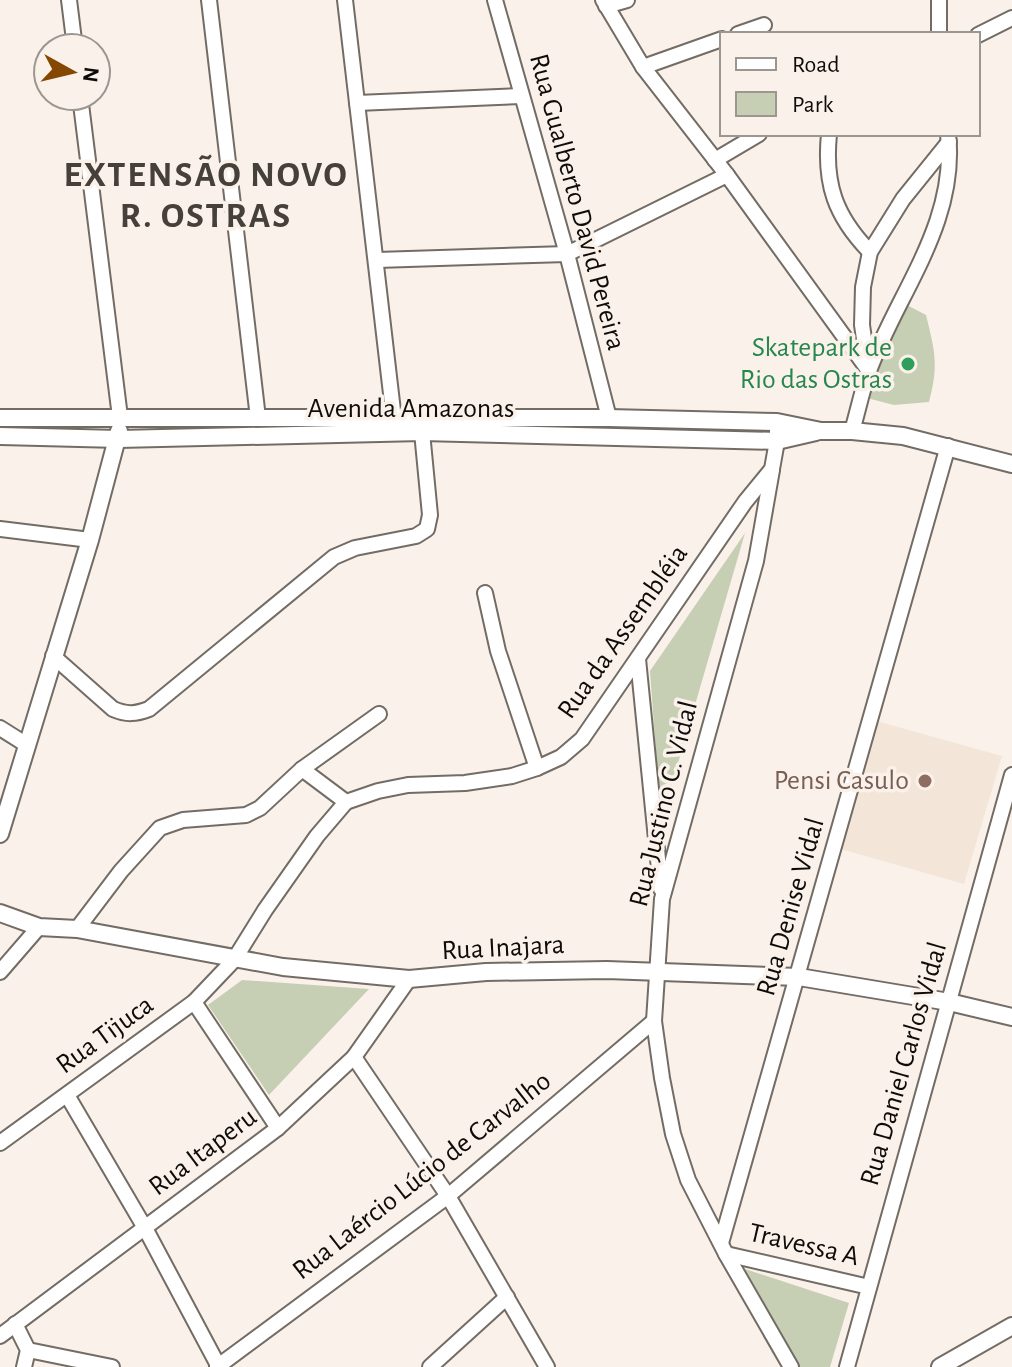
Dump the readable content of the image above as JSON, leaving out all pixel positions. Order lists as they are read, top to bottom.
{
  "streets": {
    "street": [
      "Rua Gualberto David Pereira",
      "Avenida Amazonas",
      "Rua da Assembléia",
      "Rua Justino C. Vidal",
      "Rua Denise Vidal",
      "Rua Inajara",
      "Rua Tijuca",
      "Rua Daniel Carlos Vidal",
      "Rua Itaperu",
      "Rua Laércio Lúcio de Carvalho",
      "Travessa A"
    ]
  },
  "crossings": [
    ["Rua Gualberto David Pereira", "Avenida Amazonas"],
    ["Avenida Amazonas", "Rua da Assembléia"],
    ["Avenida Amazonas", "Rua Denise Vidal"],
    ["Rua da Assembléia", "Rua Justino C. Vidal"],
    ["Rua Justino C. Vidal", "Rua Denise Vidal"],
    ["Rua Justino C. Vidal", "Rua Inajara"],
    ["Rua Justino C. Vidal", "Rua Laércio Lúcio de Carvalho"],
    ["Rua Justino C. Vidal", "Travessa A"],
    ["Rua Denise Vidal", "Rua Inajara"],
    ["Rua Denise Vidal", "Travessa A"],
    ["Rua Inajara", "Rua Tijuca"],
    ["Rua Inajara", "Rua Daniel Carlos Vidal"],
    ["Rua Inajara", "Rua Itaperu"],
    ["Rua Daniel Carlos Vidal", "Travessa A"]
  ],
  "districts": ["EXTENSÃO NOVO R. OSTRAS"],
  "places": ["Skatepark de Rio das Ostras", "Pensi Casulo"],
  "legend": ["Road", "Park"],
  "north": "right"
}
